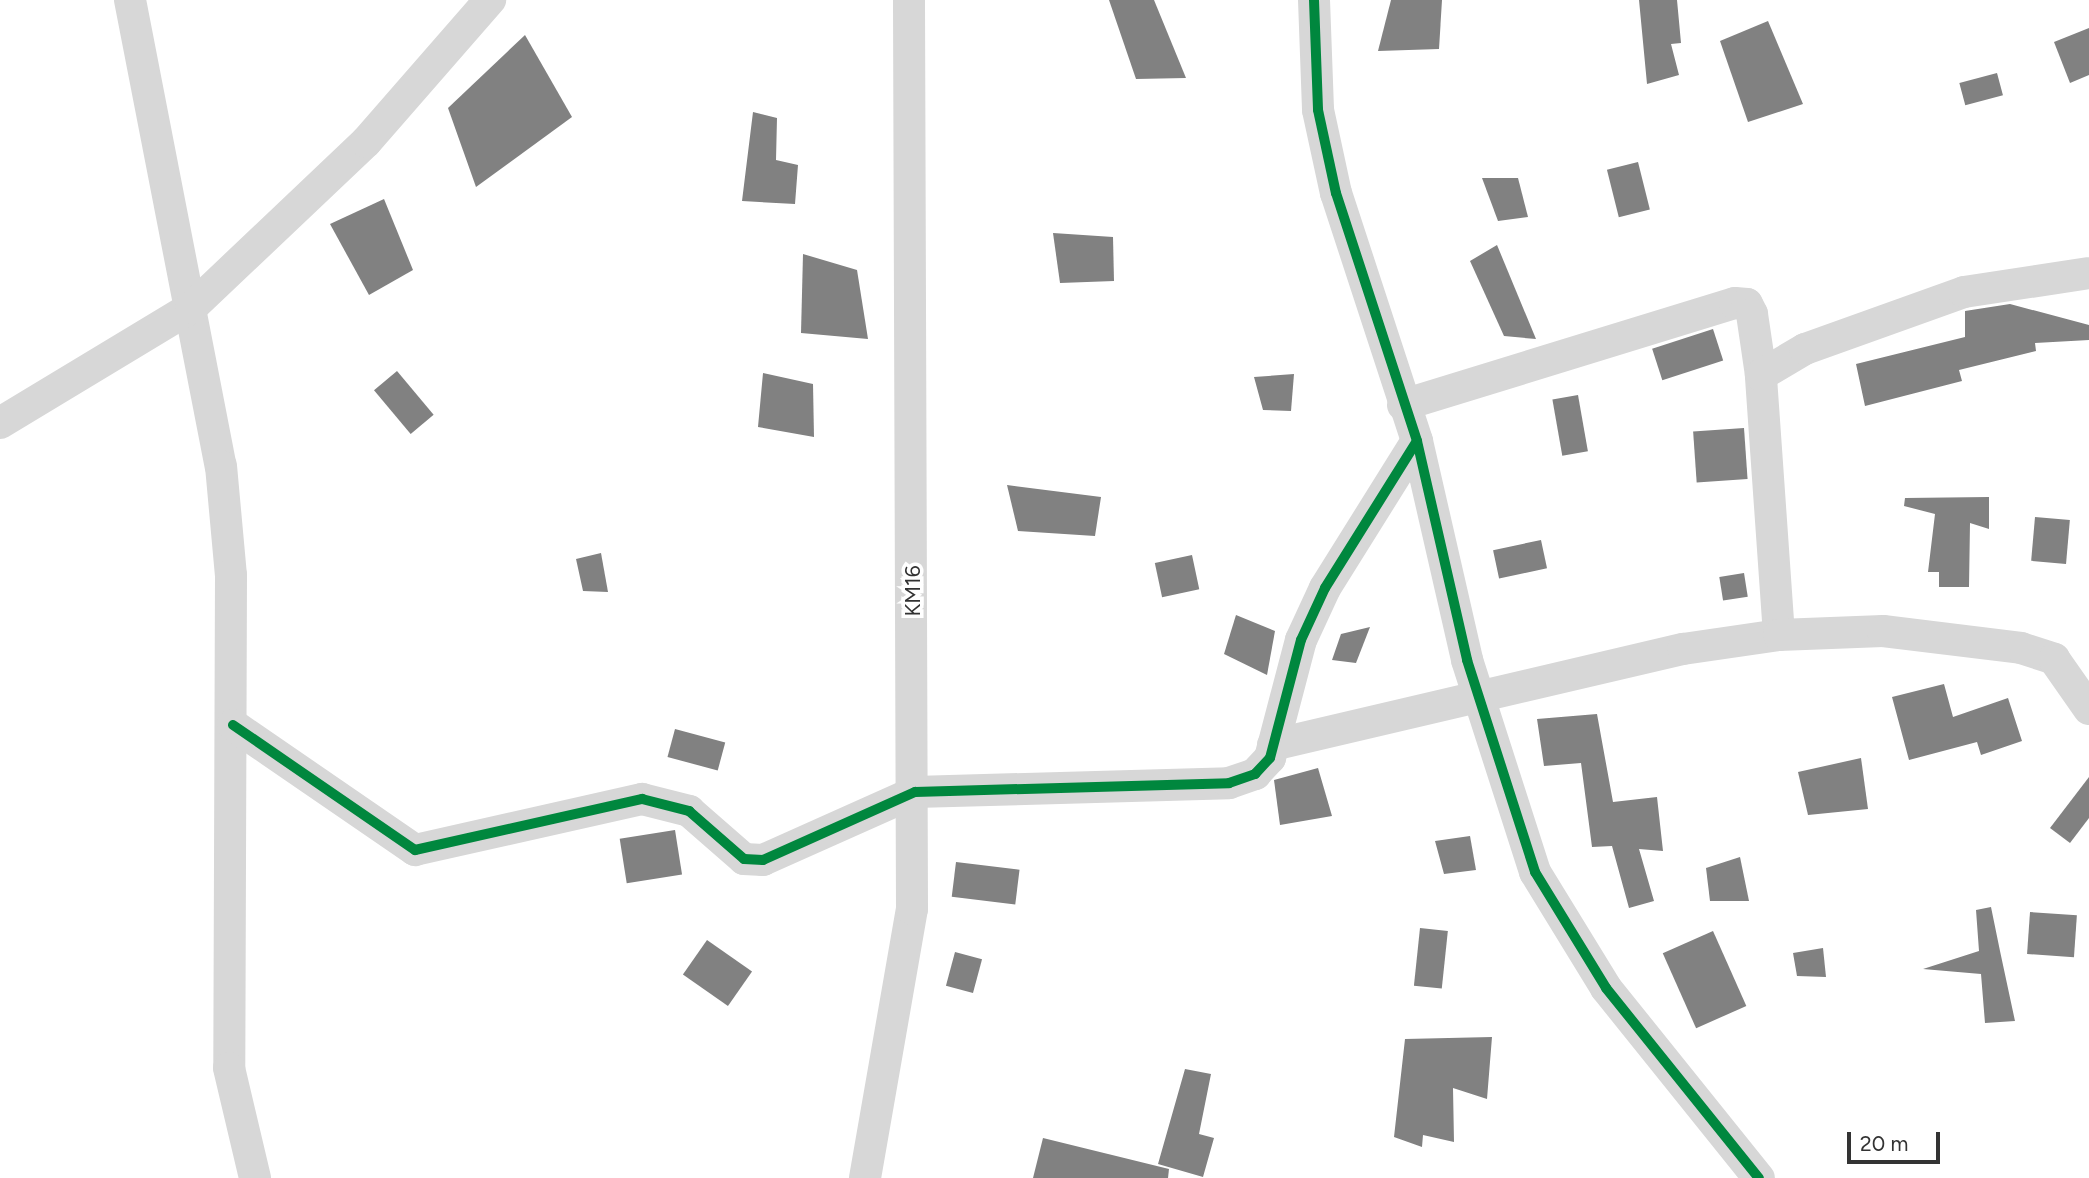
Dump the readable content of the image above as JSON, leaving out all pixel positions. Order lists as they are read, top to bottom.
{
  "streets": {
    "street": ["KM16"]
  },
  "scale_bar": "20 m"
}
